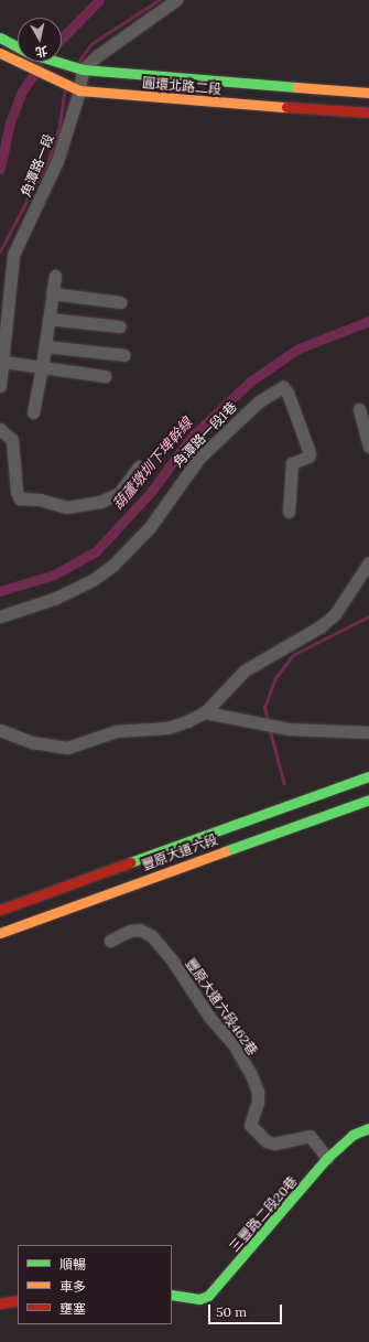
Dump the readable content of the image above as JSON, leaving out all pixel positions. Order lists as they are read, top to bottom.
{
  "streets": {
    "street": [
      "圓環北路二段",
      "角潭路一段",
      "角潭路一段1巷",
      "豐原大道六段",
      "豐原大道六段462巷",
      "三豐路二段20巷"
    ]
  },
  "crossings": [
    ["圓環北路二段", "角潭路一段"],
    ["豐原大道六段462巷", "三豐路二段20巷"]
  ],
  "water": ["葫蘆墩圳下埤幹線"],
  "legend": ["順暢", "車多", "壅塞"],
  "scale_bar": "50 m",
  "north": "bottom"
}
